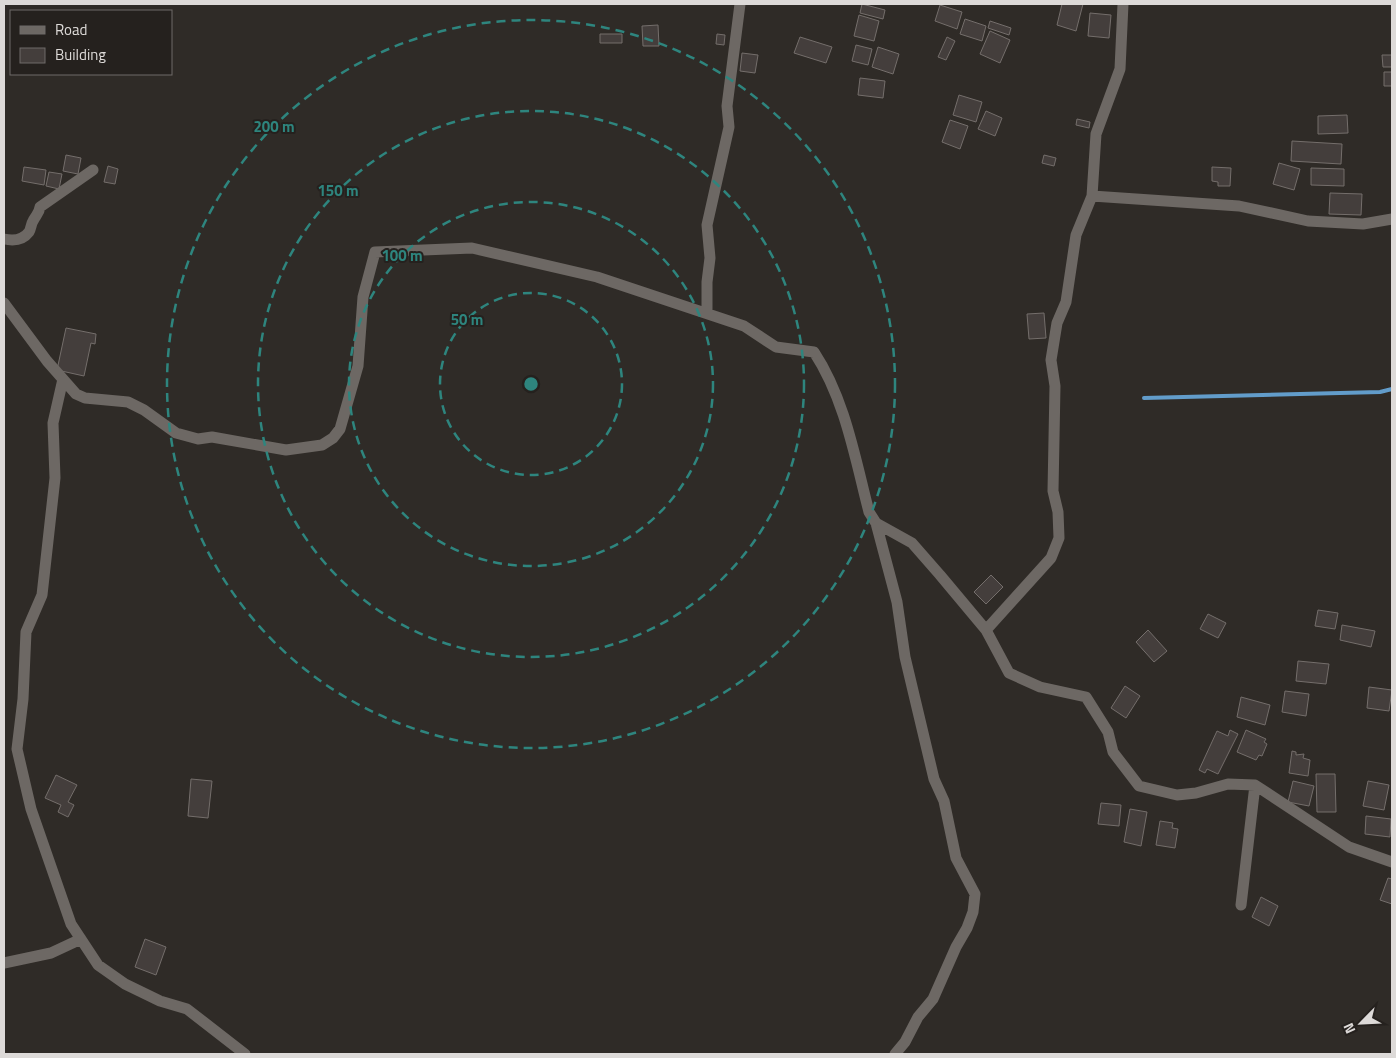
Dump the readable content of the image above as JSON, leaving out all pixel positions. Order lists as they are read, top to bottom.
{
  "legend": ["Road", "Building"],
  "north": "bottom left",
  "rings": [
    "200 m",
    "150 m",
    "100 m",
    "50 m"
  ]
}
